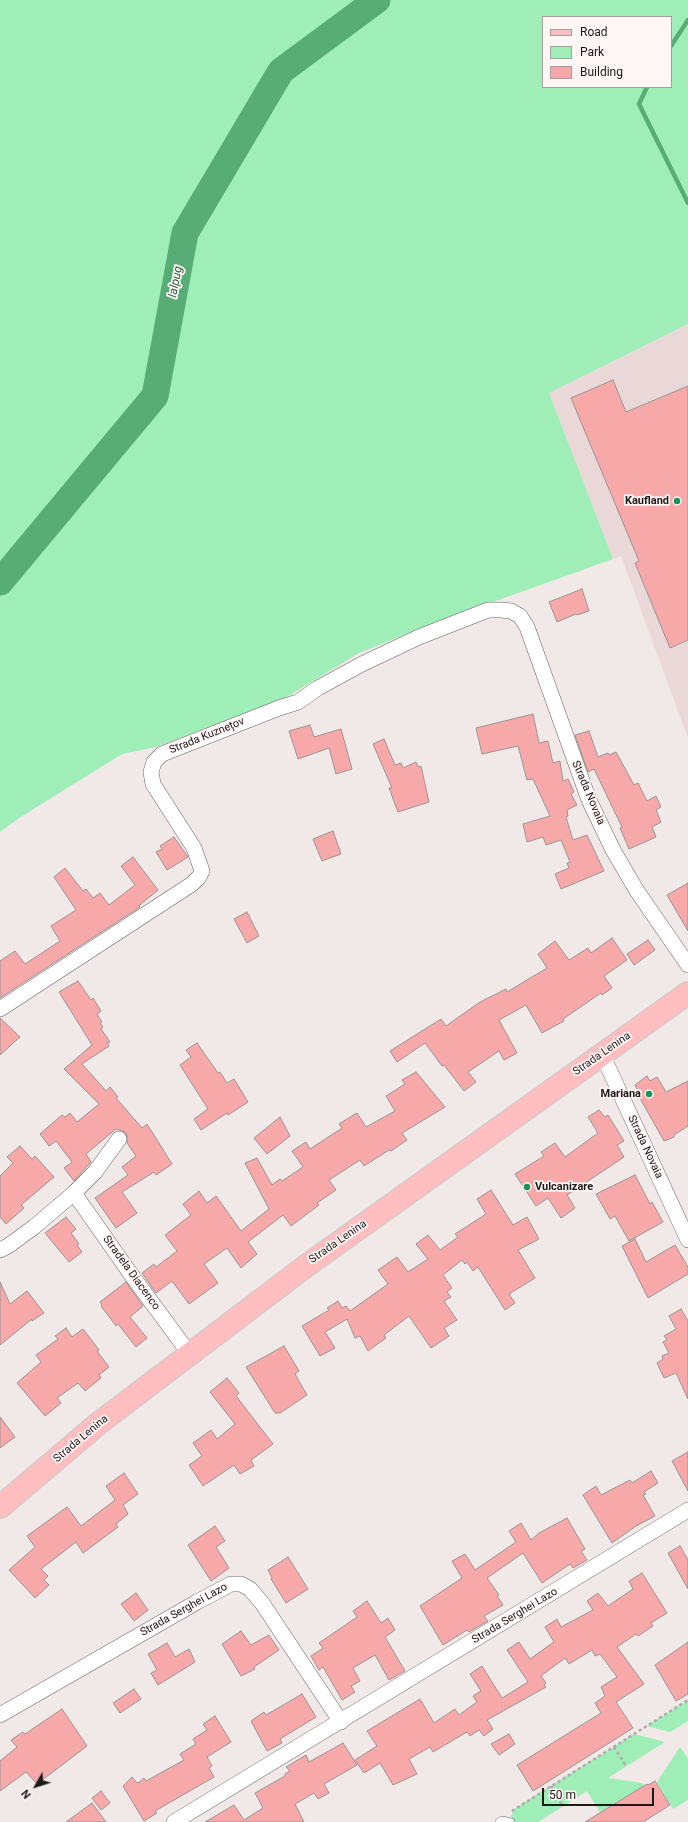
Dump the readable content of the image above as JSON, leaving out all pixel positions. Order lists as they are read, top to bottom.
{
  "streets": {
    "main road": ["Strada Lenina"],
    "street": [
      "Strada Kuznețov",
      "Strada Novaia",
      "Stradela Diacenco",
      "Strada Serghei Lazo"
    ]
  },
  "crossings": [
    ["Strada Kuznețov", "Strada Novaia"],
    ["Strada Novaia", "Strada Lenina"],
    ["Strada Lenina", "Stradela Diacenco"]
  ],
  "water": ["Ialpug"],
  "places": ["Kaufland", "Mariana", "Vulcanizare"],
  "legend": ["Road", "Park", "Building"],
  "scale_bar": "50 m",
  "north": "bottom left"
}
